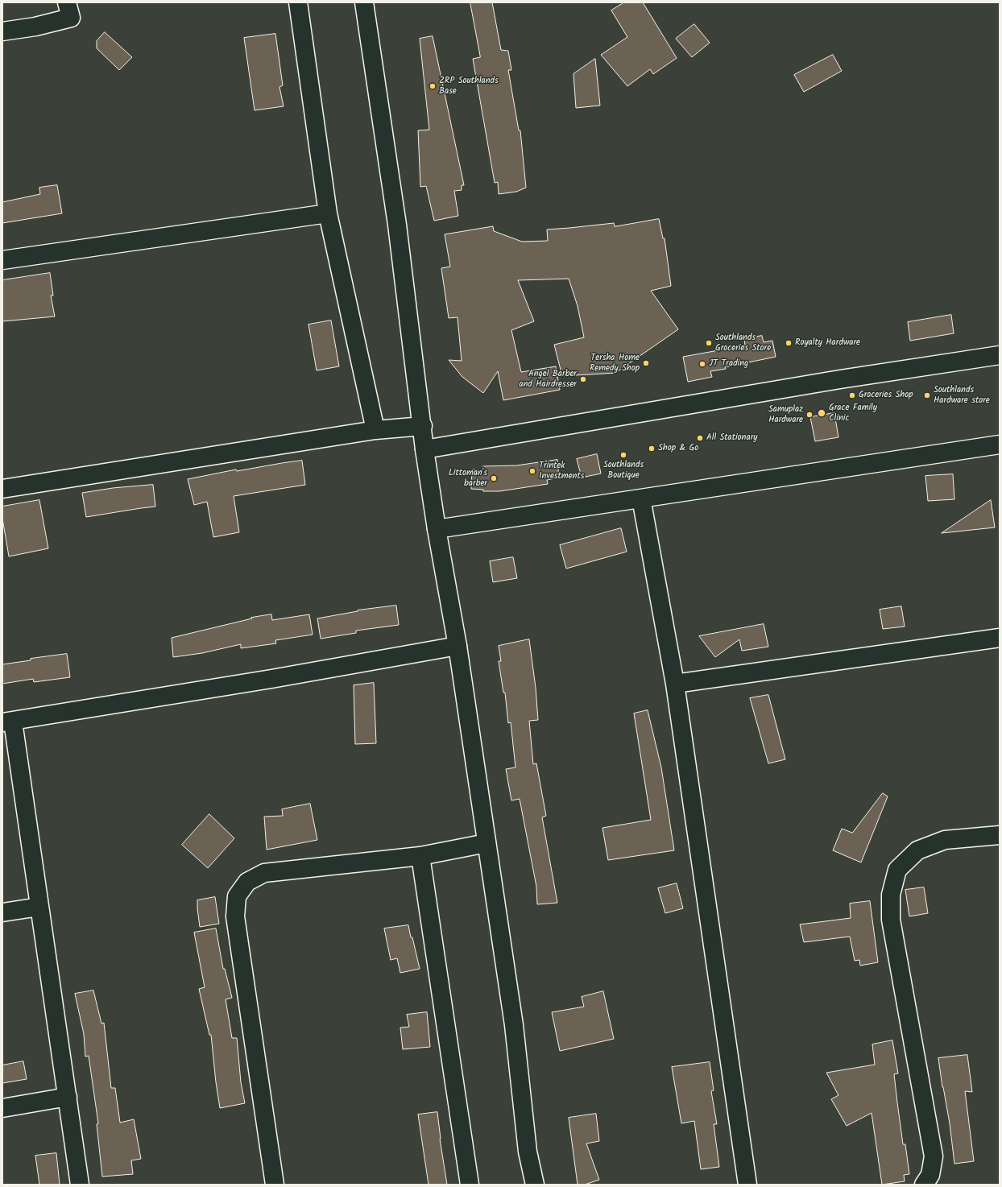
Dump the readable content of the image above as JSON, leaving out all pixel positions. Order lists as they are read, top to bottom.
{
  "places": [
    "ZRP Southlands Base",
    "Southlands Groceries Store",
    "Royalty Hardware",
    "Tersha Home Remedy Shop",
    "JT Trading",
    "Angel Barber and Hairdresser",
    "Groceries Shop",
    "Southlands Hardware store",
    "Grace Family Clinic",
    "Samuplaz Hardware",
    "All Stationary",
    "Shop & Go",
    "Southlands Boutique",
    "Trintek Investments",
    "Littoman's barber"
  ]
}
